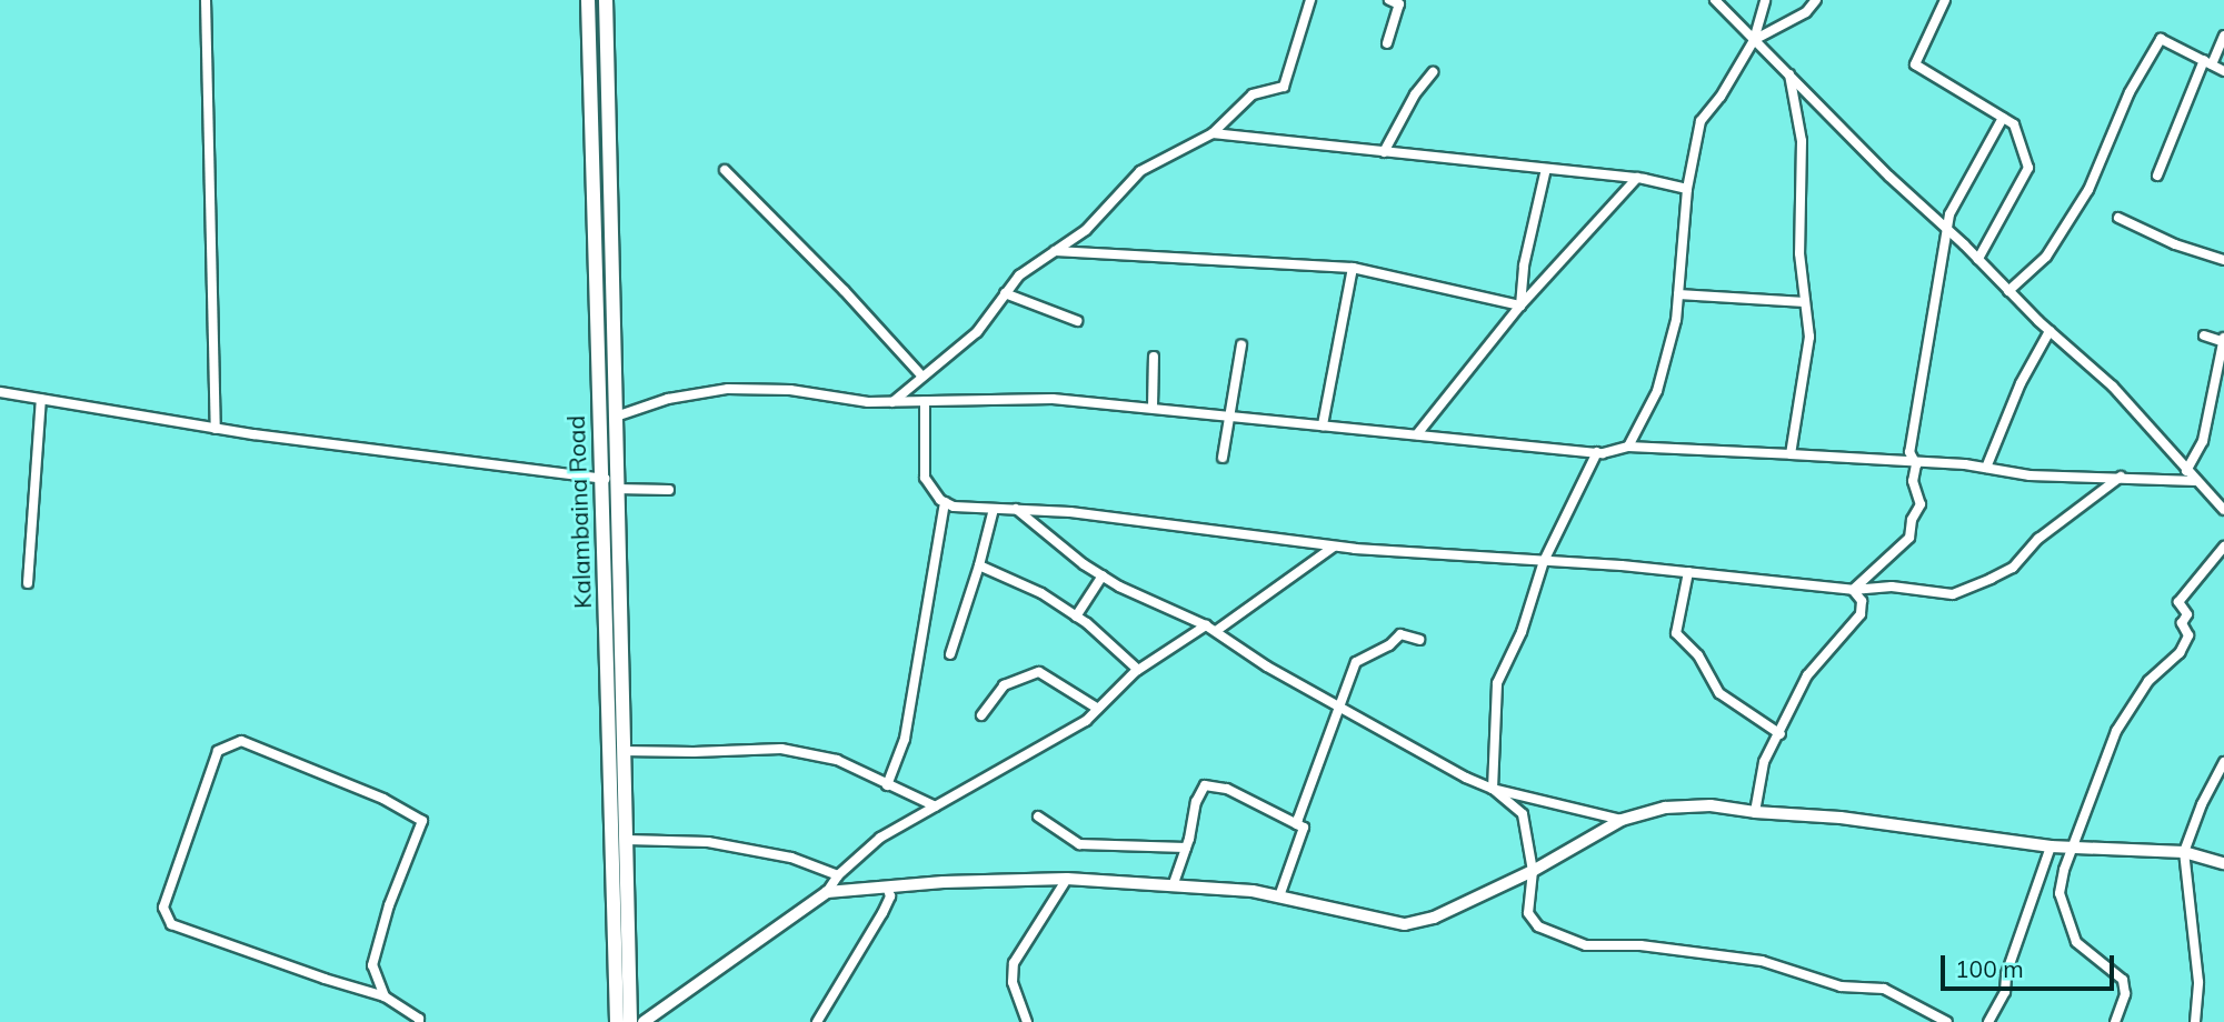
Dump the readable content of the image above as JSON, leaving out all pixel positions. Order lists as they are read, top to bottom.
{
  "streets": {
    "main road": ["Kalambaina Road"]
  },
  "scale_bar": "100 m"
}
